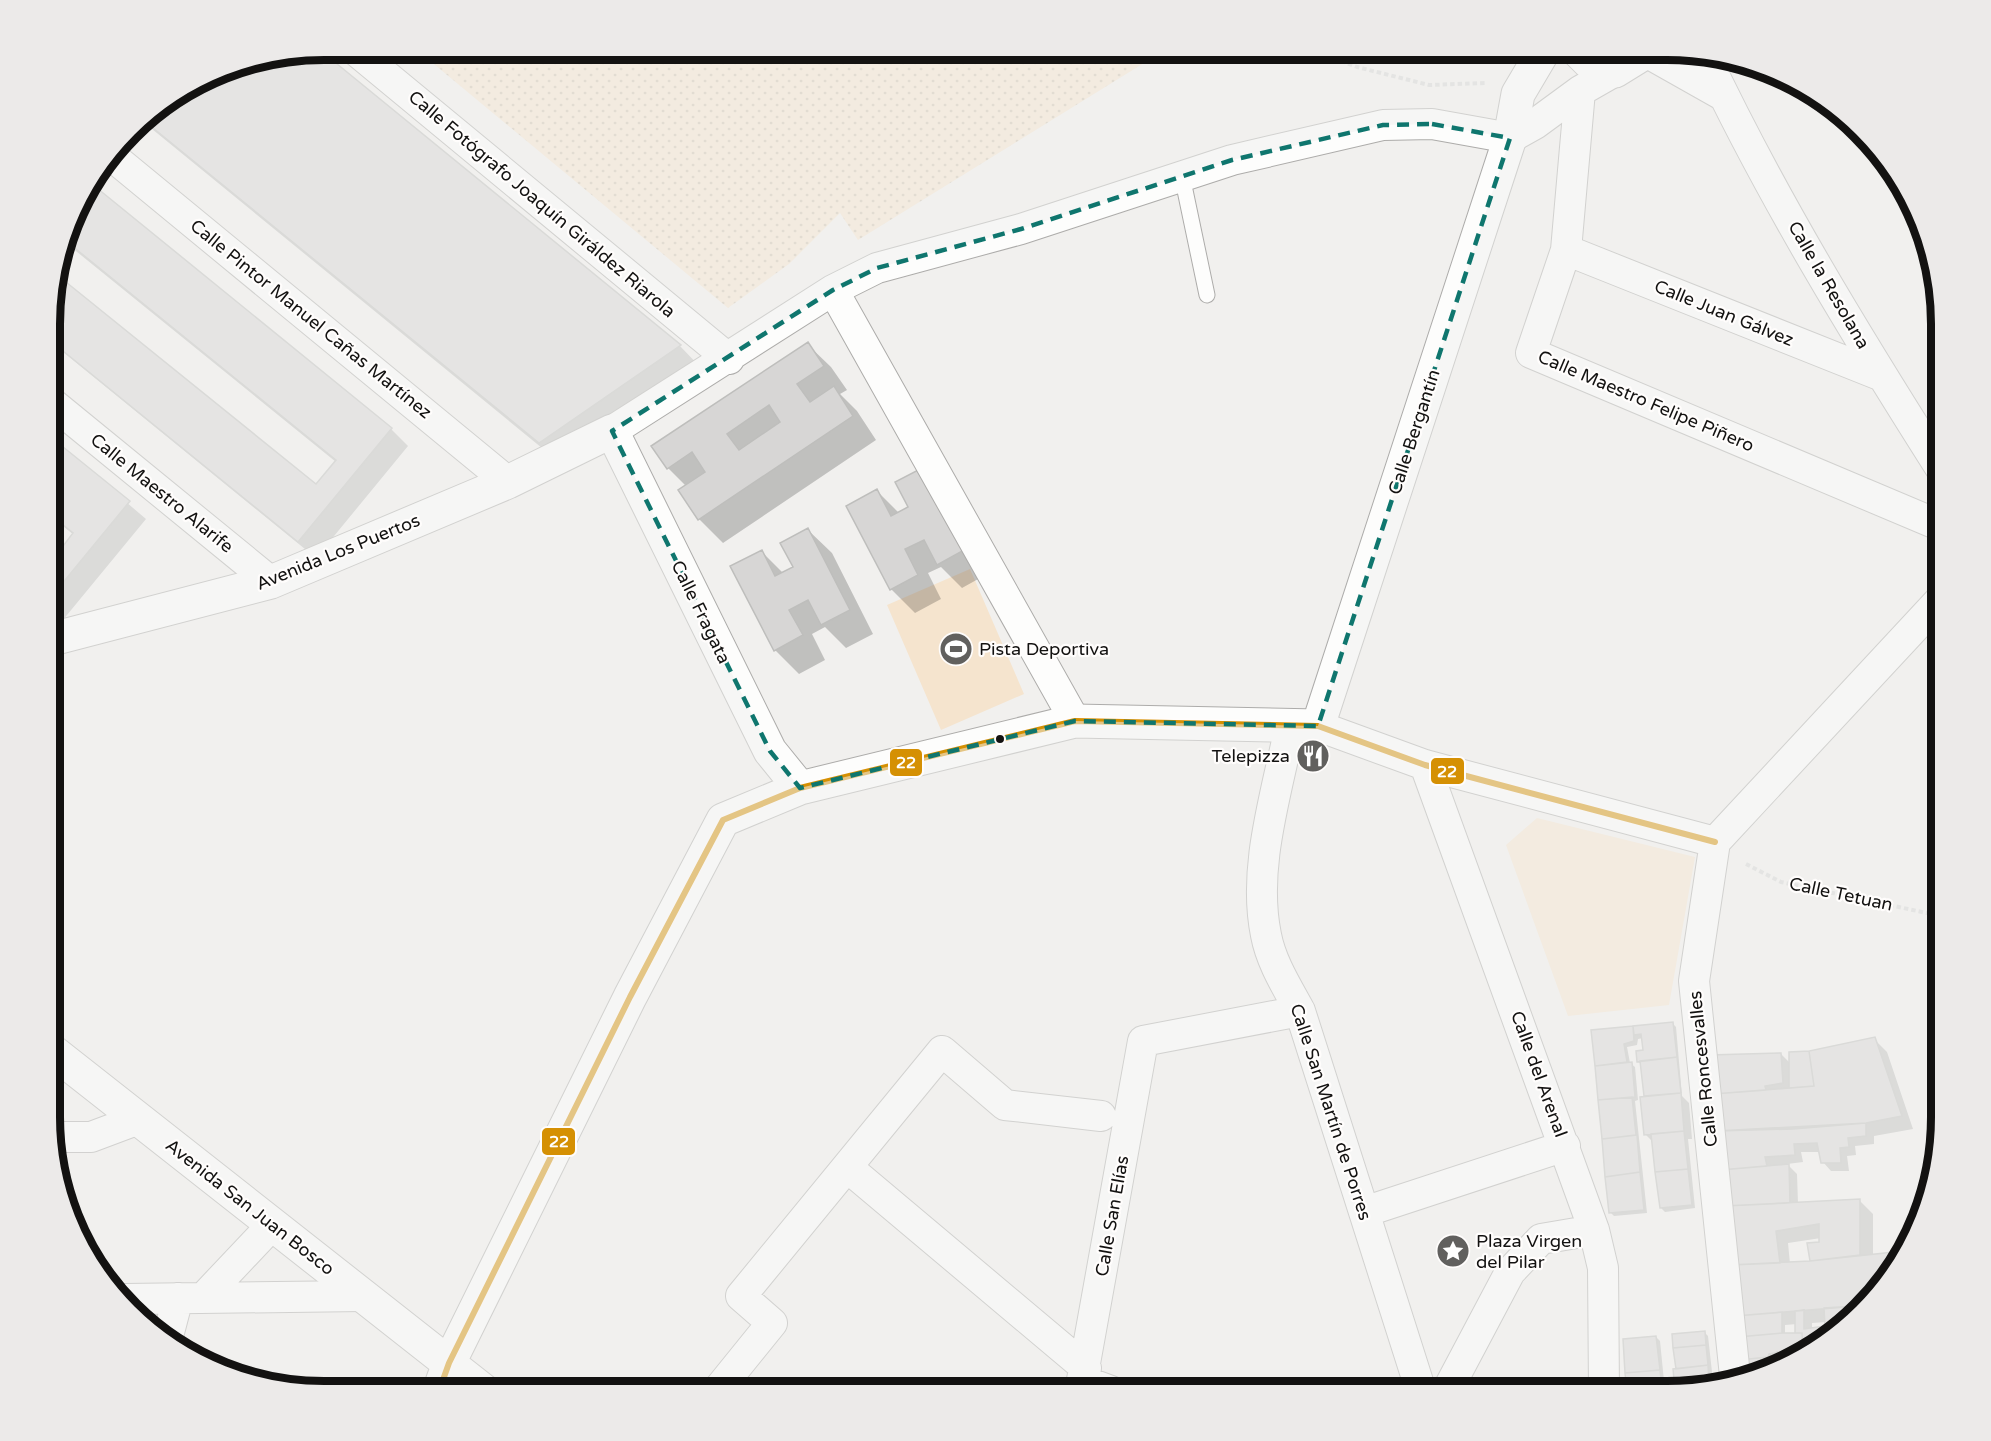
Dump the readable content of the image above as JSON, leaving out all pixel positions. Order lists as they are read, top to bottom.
{
  "streets": {
    "street": [
      "Calle Fotógrafo Joaquín Giráldez Riarola",
      "Calle la Resolana",
      "Calle Juan Gálvez",
      "Calle Pintor Manuel Cañas Martínez",
      "Calle Maestro Felipe Piñero",
      "Calle Bergantín",
      "Calle Maestro Alarife",
      "Avenida Los Puertos",
      "Calle Fragata",
      "Calle Roncesvalles",
      "Calle del Arenal",
      "Calle San Martín de Porres",
      "Avenida San Juan Bosco",
      "Calle San Elías"
    ],
    "path": ["Calle Tetuan"]
  },
  "crossings": [
    ["Calle la Resolana", "Calle Juan Gálvez"],
    ["Calle Juan Gálvez", "Calle Maestro Felipe Piñero"],
    ["Calle Pintor Manuel Cañas Martínez", "Avenida Los Puertos"],
    ["Calle Bergantín", "Calle San Martín de Porres"],
    ["Calle Maestro Alarife", "Avenida Los Puertos"],
    ["Avenida Los Puertos", "Calle Fragata"],
    ["Calle Tetuan", "Calle Roncesvalles"],
    ["Calle San Martín de Porres", "Calle San Elías"]
  ],
  "places": {
    "sports": ["Pista Deportiva"],
    "restaurant": ["Telepizza"],
    "place": ["Plaza Virgen del Pilar"]
  },
  "lines": ["transit line 22"]
}
